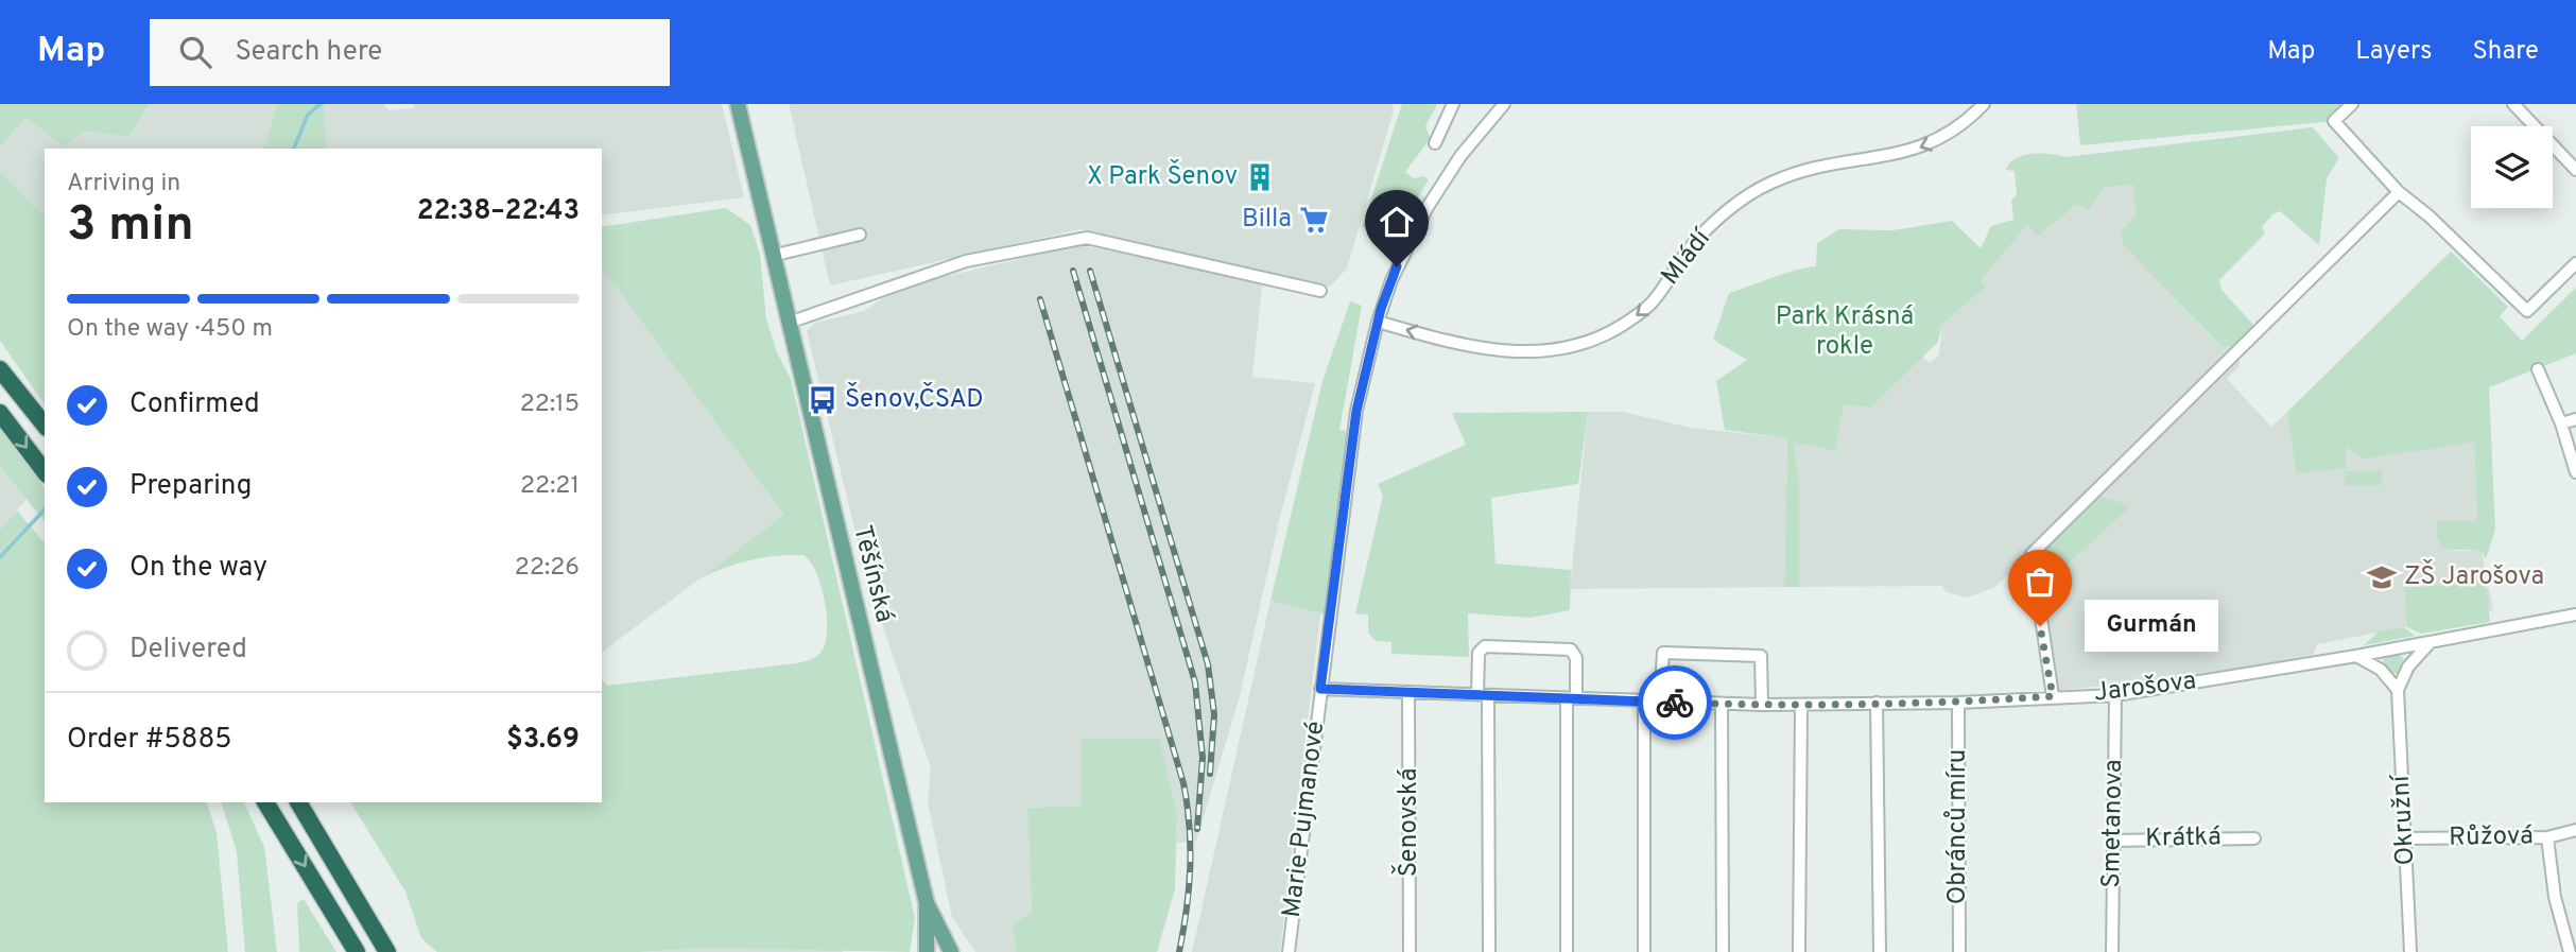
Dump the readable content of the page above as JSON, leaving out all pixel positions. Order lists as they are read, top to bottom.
{
  "streets": {
    "main road": ["Těšínská"],
    "street": [
      "Mládí",
      "Jarošova",
      "Marie Pujmanové",
      "Okružní",
      "Šenovská",
      "Smetanova",
      "Obránců míru",
      "Růžová",
      "Krátká"
    ]
  },
  "crossings": [
    ["Mládí", "Marie Pujmanové"],
    ["Jarošova", "Marie Pujmanové"],
    ["Jarošova", "Šenovská"],
    ["Jarošova", "Smetanova"],
    ["Jarošova", "Obránců míru"],
    ["Okružní", "Růžová"],
    ["Smetanova", "Krátká"]
  ],
  "one_way": ["Mládí"],
  "parks": ["Park Krásná rokle"],
  "places": {
    "building": ["X Park Šenov"],
    "supermarket": ["Billa"],
    "bus stop": ["Šenov,ČSAD"],
    "school or university": ["ZŠ Jarošova"],
    "other": ["Gurmán"]
  },
  "page": {
    "header": "Map",
    "search": "Search here",
    "nav": ["Map", "Layers", "Share"],
    "heading": ["3 min", "Arriving in", "22:38–22:43"],
    "panel": ["Order #5885", "$3.69"],
    "bar": "On the way · 450 m",
    "list": [
      ["Confirmed", "22:15"],
      ["Preparing", "22:21"],
      ["On the way", "22:26"],
      "Delivered"
    ],
    "bubble": "Gurmán"
  }
}
